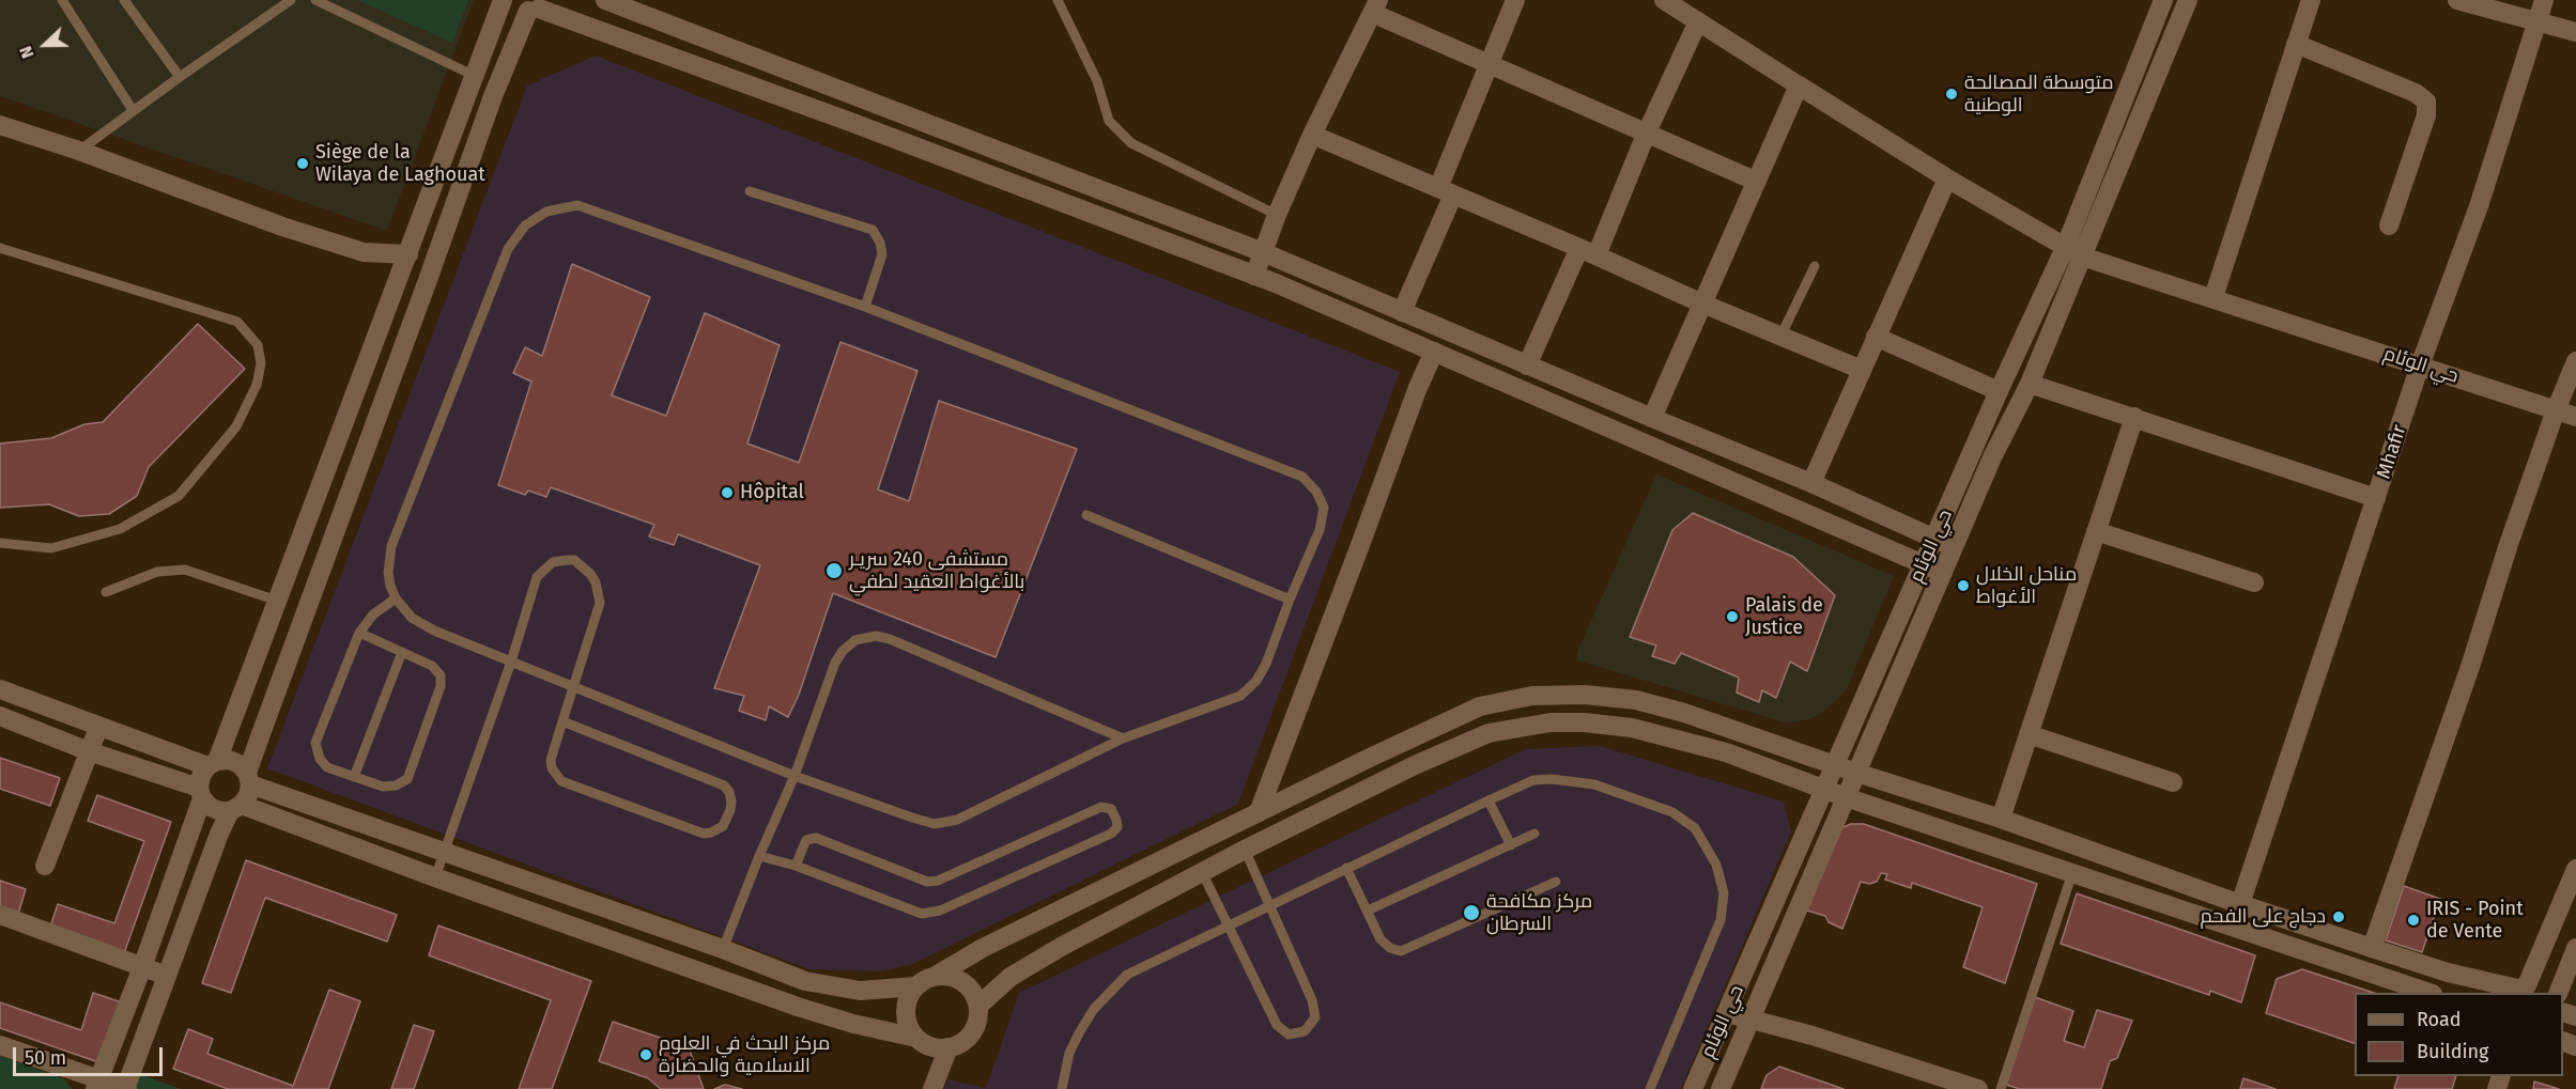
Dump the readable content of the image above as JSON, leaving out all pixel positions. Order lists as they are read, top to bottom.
{
  "streets": {
    "street": ["حي الوئام", "Mhafir"]
  },
  "crossings": [
    ["حي الوئام", "Mhafir"]
  ],
  "places": [
    "متوسطة المصالحة الوطنية",
    "Siège de la Wilaya de Laghouat",
    "Hôpital",
    "مستشفى 240 سريـر بالأغواط العقيد لطفي",
    "مناحل الخلال الأغواط",
    "Palais de Justice",
    "مركز مكافحة السرطان",
    "دجاج على الفحم",
    "IRIS - Point de Vente",
    "مركز البحث في العلوم الاسلامية والحضارة"
  ],
  "legend": ["Road", "Building"],
  "scale_bar": "50 m",
  "north": "left"
}
